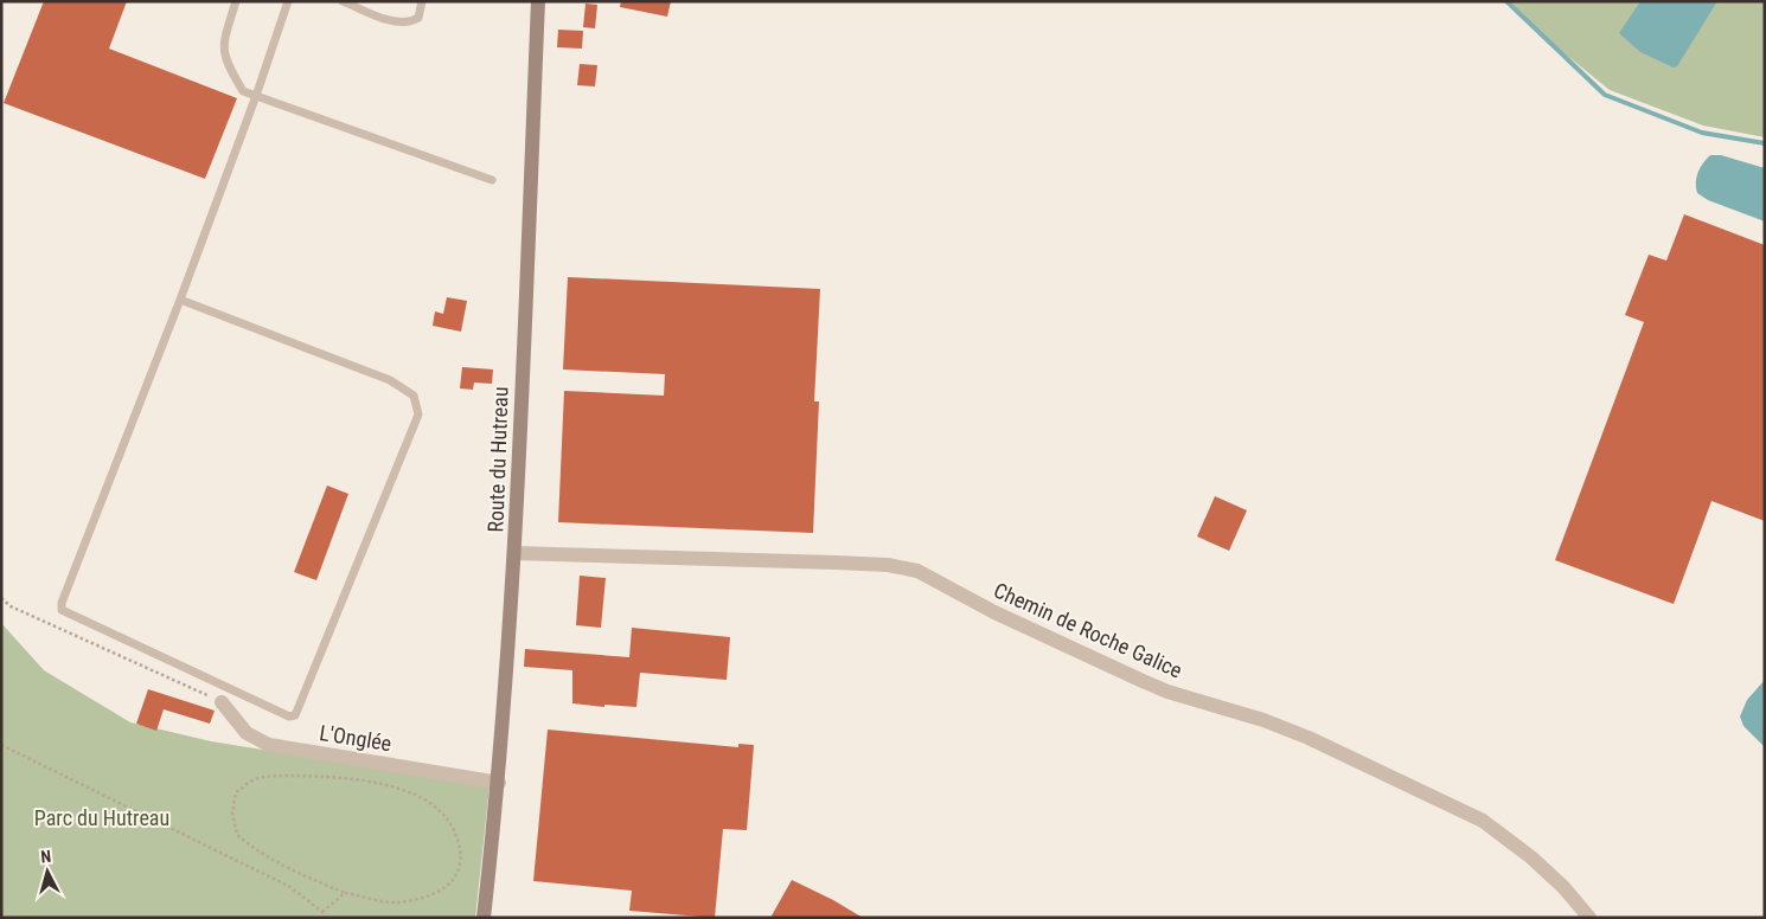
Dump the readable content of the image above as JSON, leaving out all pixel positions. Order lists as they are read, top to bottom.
{
  "streets": {
    "street": ["Route du Hutreau", "Chemin de Roche Galice", "L'Onglée"]
  },
  "crossings": [
    ["Route du Hutreau", "Chemin de Roche Galice"],
    ["Route du Hutreau", "L'Onglée"]
  ],
  "parks": ["Parc du Hutreau"],
  "north": "top"
}
